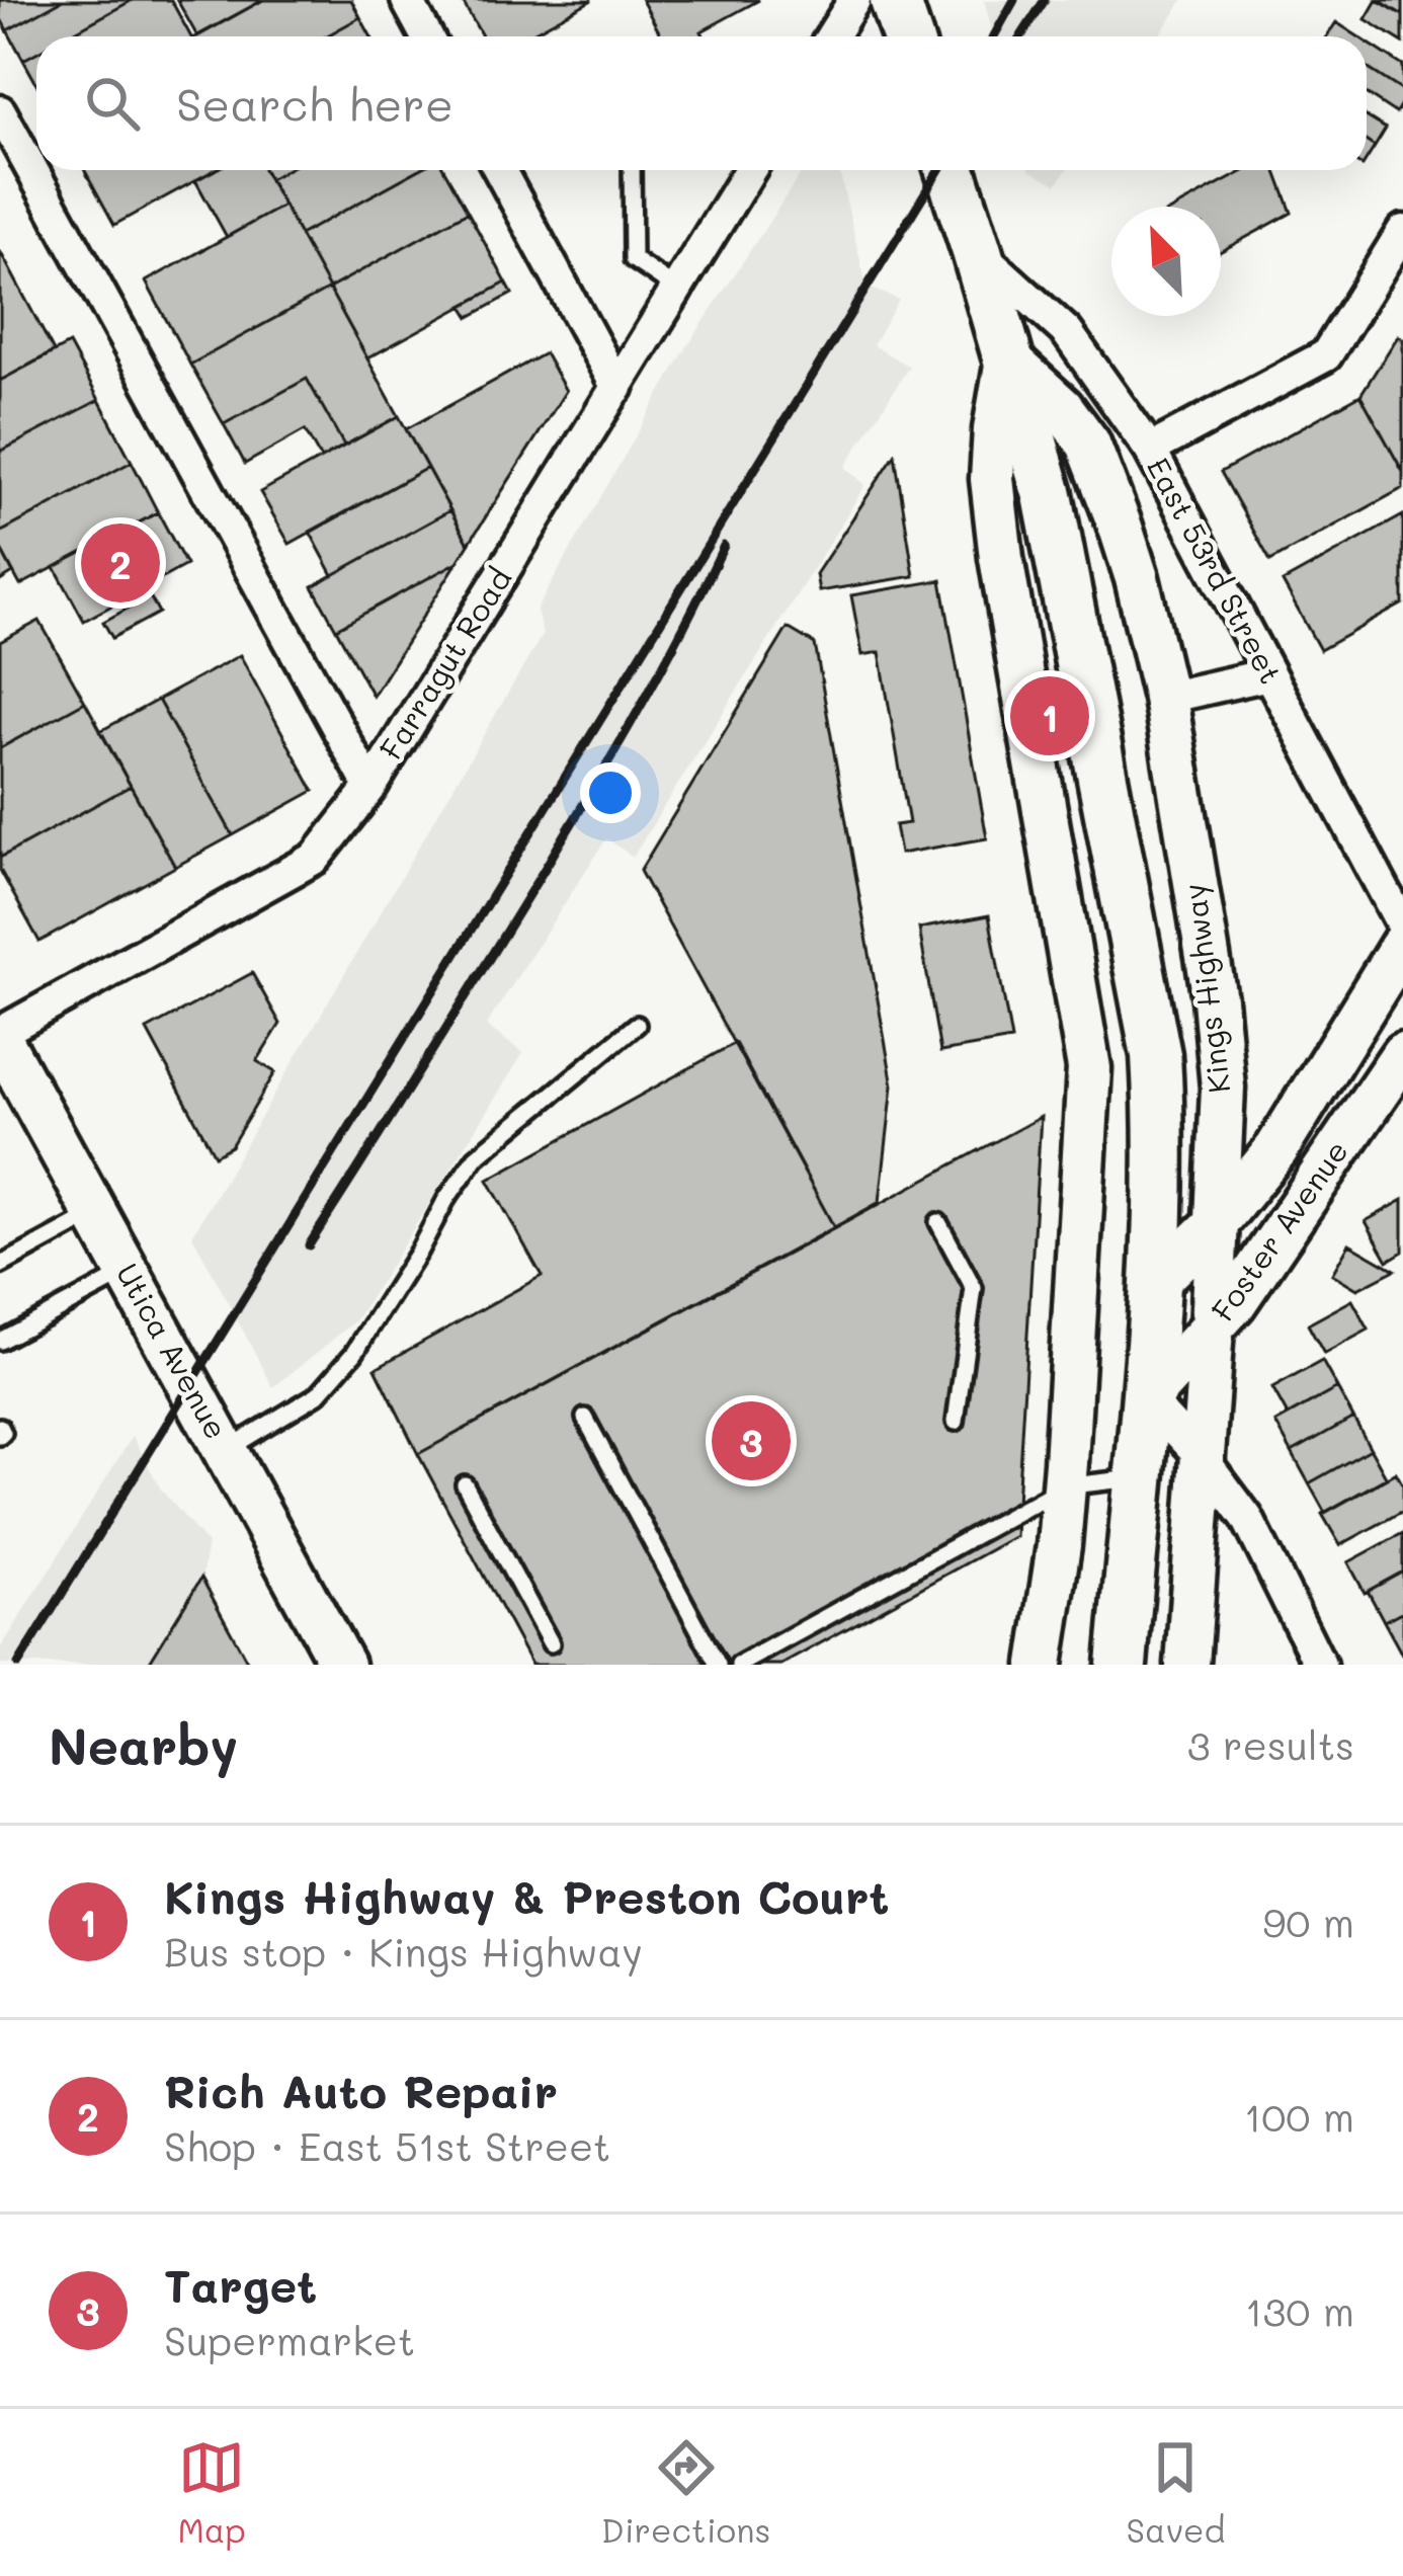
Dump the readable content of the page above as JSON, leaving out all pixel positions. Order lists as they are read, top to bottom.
{
  "streets": {
    "main road": ["Kings Highway"],
    "street": [
      "East 53rd Street",
      "Farragut Road",
      "Foster Avenue",
      "Utica Avenue"
    ]
  },
  "crossings": [
    ["East 53rd Street", "Kings Highway"],
    ["Farragut Road", "Utica Avenue"],
    ["Kings Highway", "Foster Avenue"]
  ],
  "north": "top left",
  "page": {
    "search": "Search here",
    "pins": ["2", "1", "3"],
    "heading": ["Nearby", "3 results"],
    "list": [
      {
        "mark": "1",
        "name": "Kings Highway & Preston Court",
        "note": "Bus stop · Kings Highway",
        "value": "90 m"
      },
      {
        "mark": "2",
        "name": "Rich Auto Repair",
        "note": "Shop · East 51st Street",
        "value": "100 m"
      },
      {
        "mark": "3",
        "name": "Target",
        "note": "Supermarket",
        "value": "130 m"
      }
    ],
    "nav": ["Map", "Directions", "Saved"]
  }
}
